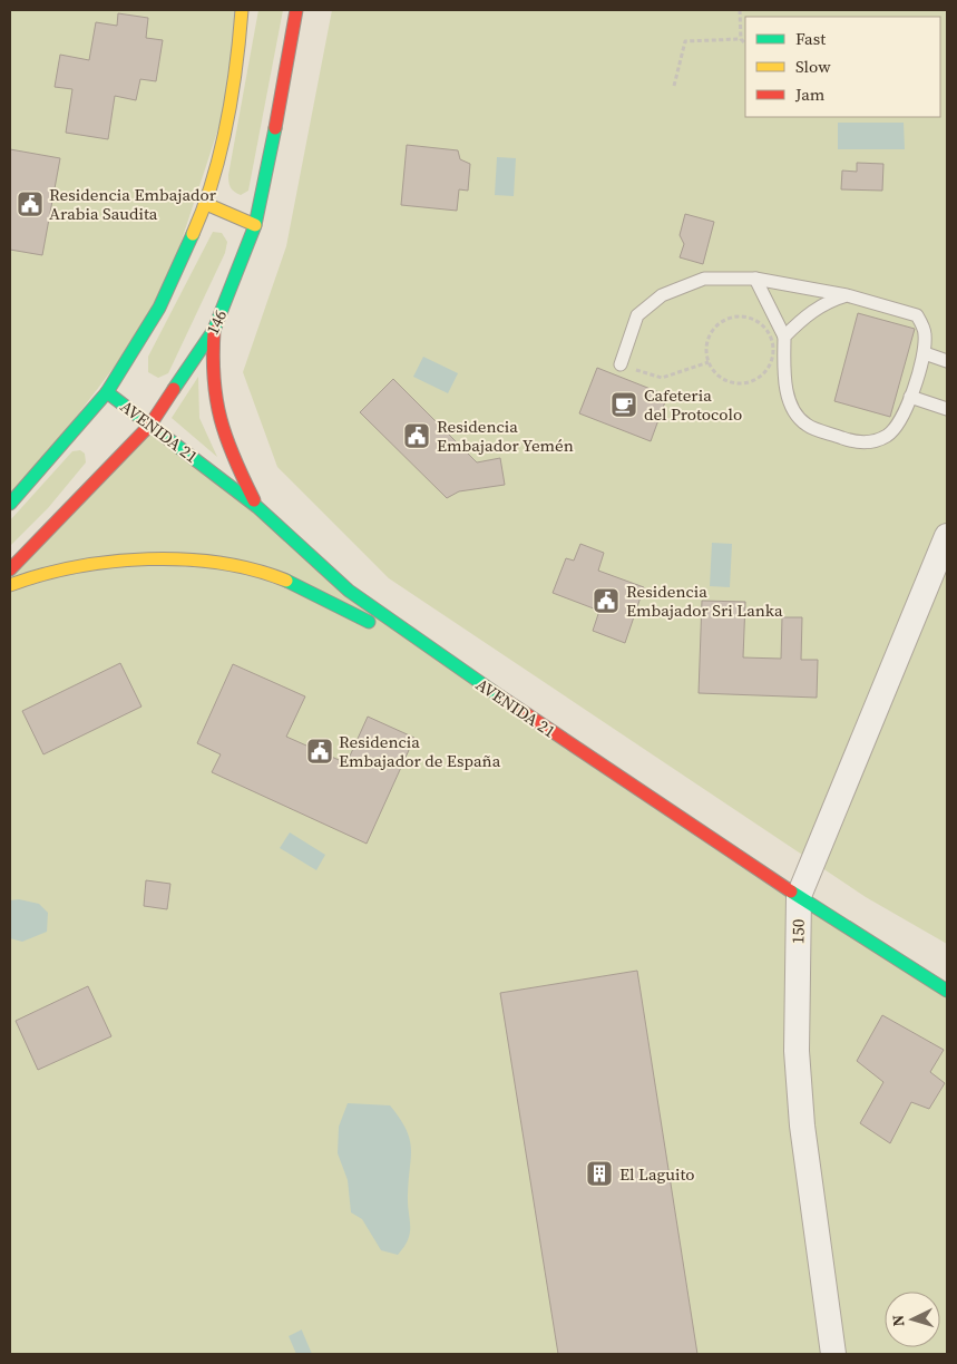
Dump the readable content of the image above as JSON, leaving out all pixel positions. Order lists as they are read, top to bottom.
{
  "streets": {
    "main road": ["146", "AVENIDA 21"],
    "street": ["150"]
  },
  "crossings": [
    ["146", "AVENIDA 21"],
    ["AVENIDA 21", "150"]
  ],
  "places": {
    "public building": [
      "Residencia Embajador Arabia Saudita",
      "Residencia Embajador Yemén",
      "Residencia Embajador Sri Lanka",
      "Residencia Embajador de España"
    ],
    "cafe": ["Cafeteria del Protocolo"],
    "building": ["El Laguito"]
  },
  "legend": ["Fast", "Slow", "Jam"],
  "north": "left"
}
